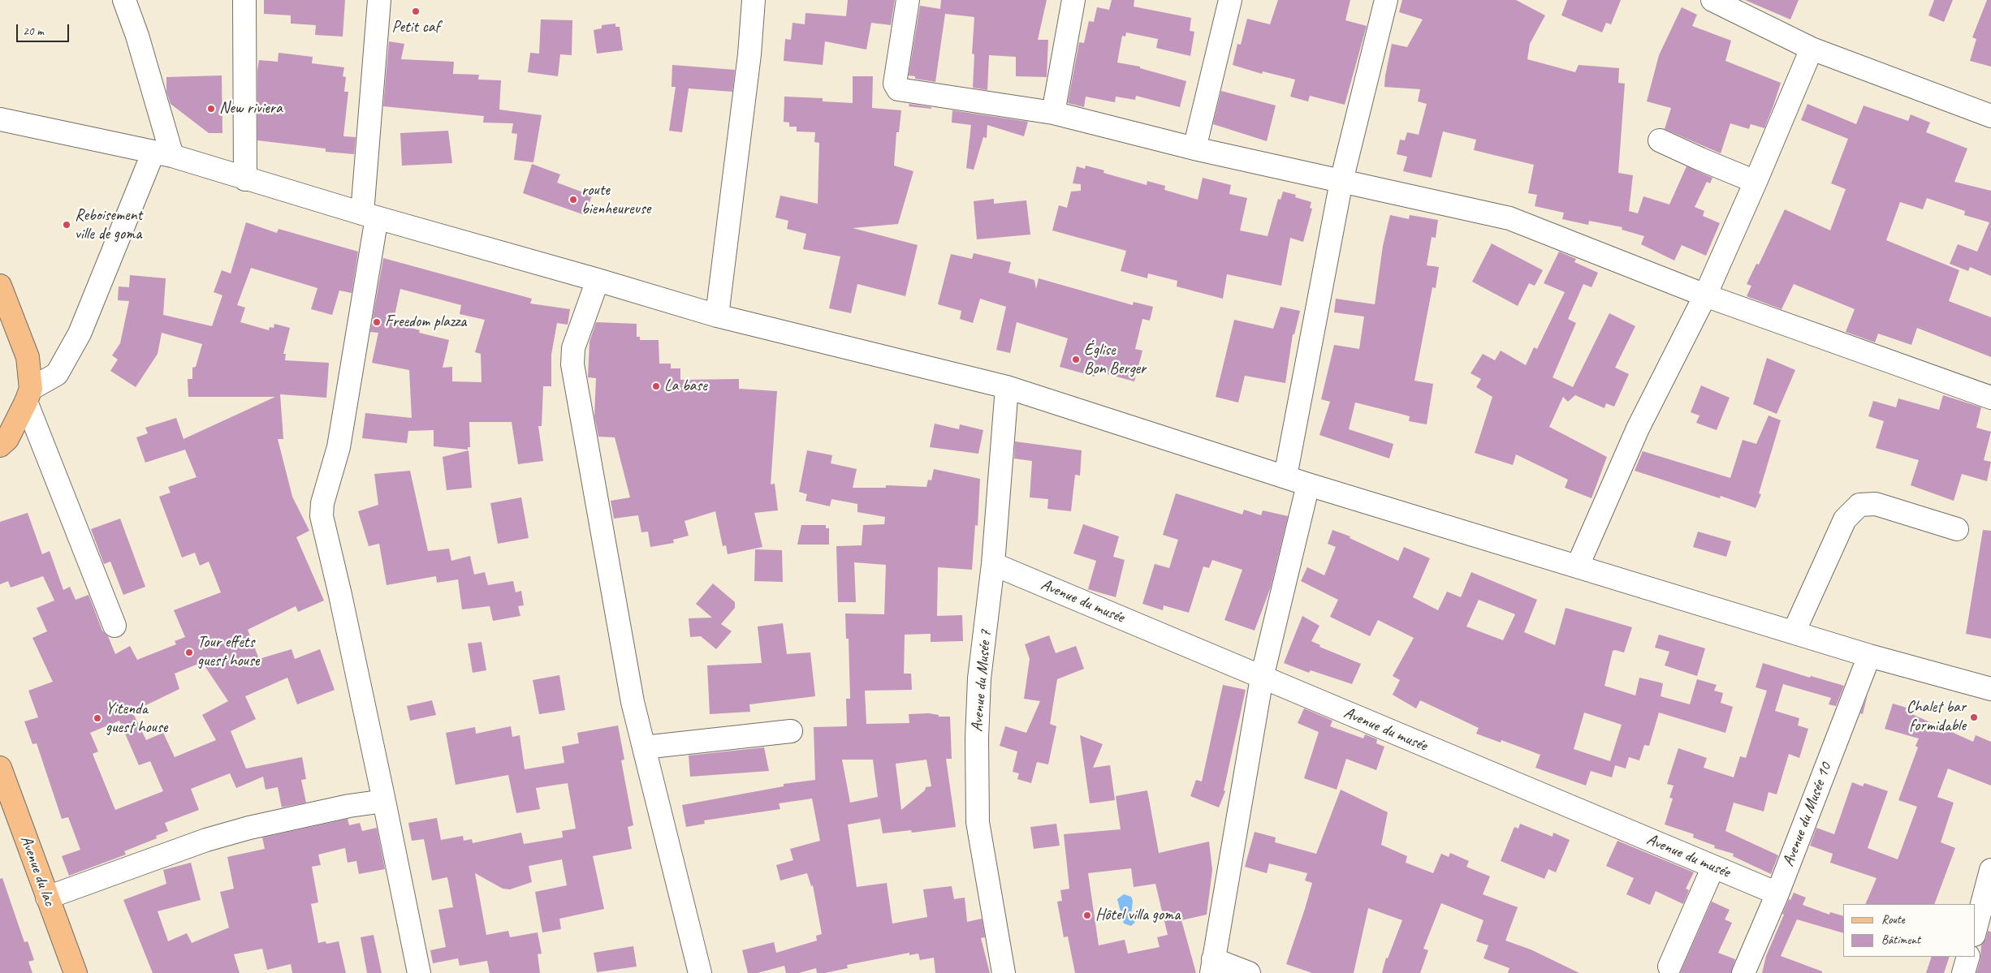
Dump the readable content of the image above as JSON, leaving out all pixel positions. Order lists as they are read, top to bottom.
{
  "streets": {
    "main road": ["Avenue du lac"],
    "street": ["Avenue du musée", "Avenue du Musée 7", "Avenue du Musée 10"]
  },
  "crossings": [
    ["Avenue du musée", "Avenue du Musée 7"],
    ["Avenue du musée", "Avenue du Musée 10"]
  ],
  "places": [
    "Petit caf",
    "New riviera",
    "route bienheureuse",
    "Reboisement ville de goma",
    "Freedom plazza",
    "Église Bon Berger",
    "La base",
    "Tour effets guest house",
    "Chalet bar formidable",
    "Yitenda guest house",
    "Hôtel villa goma"
  ],
  "legend": ["Route", "Bâtiment"],
  "scale_bar": "20 m"
}
